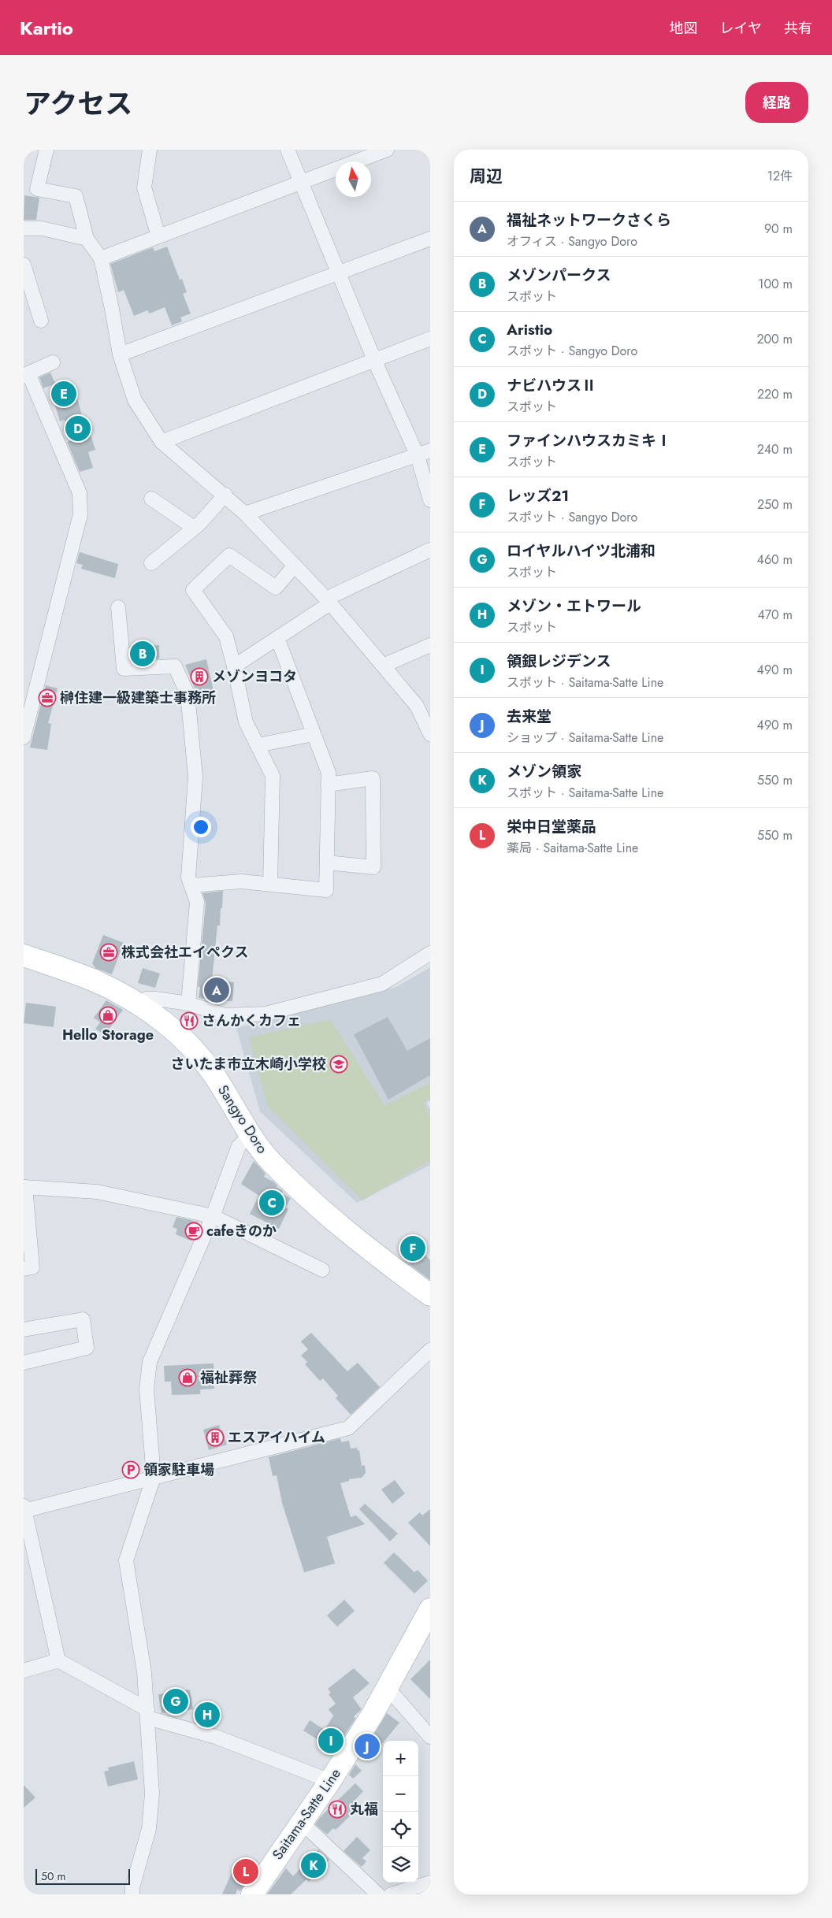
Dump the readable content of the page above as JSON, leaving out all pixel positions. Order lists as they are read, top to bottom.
{
  "streets": {
    "main road": ["Sangyo Doro", "Saitama-Satte Line"]
  },
  "places": {
    "building": ["メゾンヨコタ", "エスアイハイム"],
    "office": ["榊住建一級建築士事務所", "株式会社エイペクス"],
    "shop": ["Hello Storage", "福祉葬祭"],
    "restaurant": ["さんかくカフェ", "丸福"],
    "school or university": ["さいたま市立木崎小学校"],
    "cafe": ["cafeきのか"],
    "parking": ["領家駐車場"]
  },
  "scale_bar": "50 m",
  "north": "top",
  "page": {
    "header": "Kartio",
    "nav": ["地図", "レイヤ", "共有"],
    "title": "アクセス",
    "buttons": "経路",
    "heading": ["周辺", "12件"],
    "list": [
      {
        "mark": "A",
        "name": "福祉ネットワークさくら",
        "note": "オフィス · Sangyo Doro",
        "value": "90 m"
      },
      {
        "mark": "B",
        "name": "メゾンパークス",
        "note": "スポット",
        "value": "100 m"
      },
      {
        "mark": "C",
        "name": "Aristio",
        "note": "スポット · Sangyo Doro",
        "value": "200 m"
      },
      {
        "mark": "D",
        "name": "ナビハウスⅡ",
        "note": "スポット",
        "value": "220 m"
      },
      {
        "mark": "E",
        "name": "ファインハウスカミキⅠ",
        "note": "スポット",
        "value": "240 m"
      },
      {
        "mark": "F",
        "name": "レッズ21",
        "note": "スポット · Sangyo Doro",
        "value": "250 m"
      },
      {
        "mark": "G",
        "name": "ロイヤルハイツ北浦和",
        "note": "スポット",
        "value": "460 m"
      },
      {
        "mark": "H",
        "name": "メゾン・エトワール",
        "note": "スポット",
        "value": "470 m"
      },
      {
        "mark": "I",
        "name": "領銀レジデンス",
        "note": "スポット · Saitama-Satte Line",
        "value": "490 m"
      },
      {
        "mark": "J",
        "name": "去来堂",
        "note": "ショップ · Saitama-Satte Line",
        "value": "490 m"
      },
      {
        "mark": "K",
        "name": "メゾン領家",
        "note": "スポット · Saitama-Satte Line",
        "value": "550 m"
      },
      {
        "mark": "L",
        "name": "栄中日堂薬品",
        "note": "薬局 · Saitama-Satte Line",
        "value": "550 m"
      }
    ],
    "pins": [
      "E",
      "D",
      "B",
      "A",
      "C",
      "F",
      "G",
      "H",
      "I",
      "J",
      "K",
      "L"
    ],
    "map_buttons": ["+", "−"],
    "scale": "50 m"
  }
}
